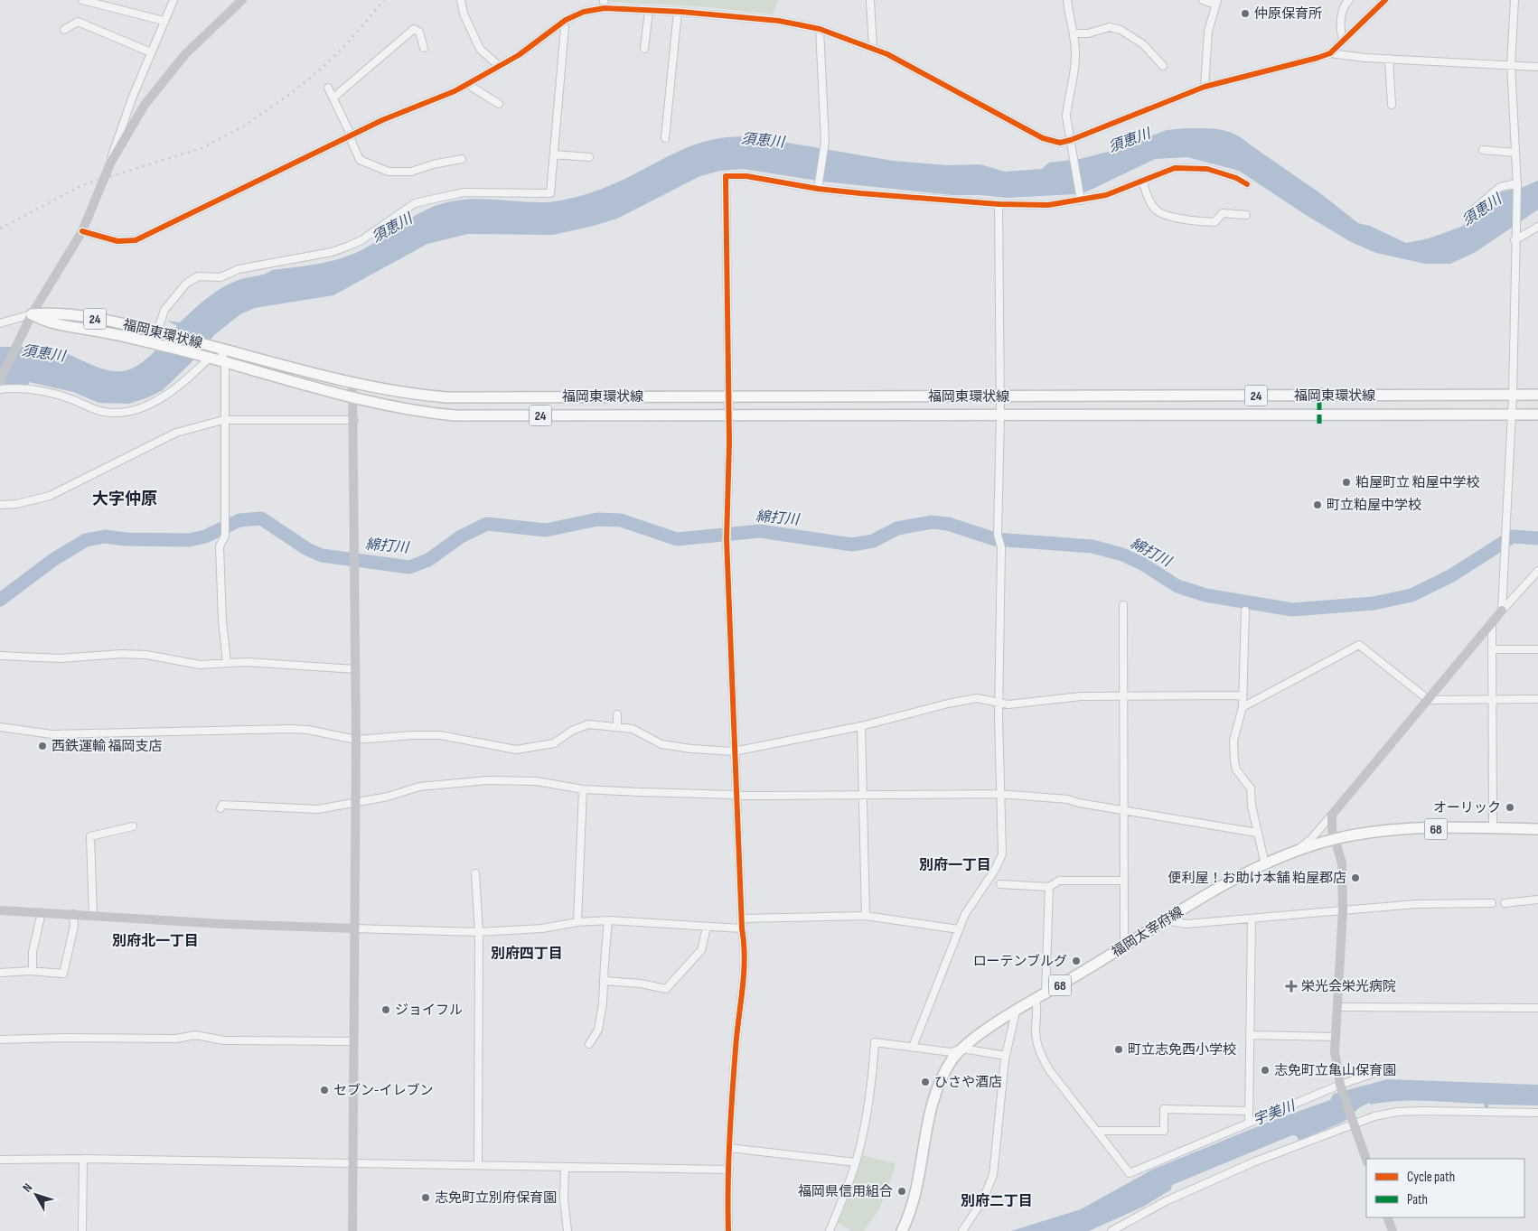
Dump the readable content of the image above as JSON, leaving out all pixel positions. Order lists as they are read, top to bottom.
{
  "streets": {
    "main road": [
      "24",
      "福岡東環状線",
      "68",
      "福岡太宰府線"
    ]
  },
  "districts": [
    "大字仲原",
    "別府一丁目",
    "別府北一丁目",
    "別府四丁目",
    "別府二丁目"
  ],
  "water": ["須恵川", "綿打川", "宇美川"],
  "places": {
    "other": [
      "仲原保育所",
      "粕屋町立 粕屋中学校",
      "町立粕屋中学校",
      "西鉄運輸 福岡支店",
      "オーリック",
      "便利屋！お助け本舗 粕屋郡店",
      "ローテンブルグ",
      "ジョイフル",
      "町立志免西小学校",
      "志免町立亀山保育園",
      "ひさや酒店",
      "セブン-イレブン",
      "福岡県信用組合",
      "志免町立別府保育園"
    ],
    "health": ["栄光会栄光病院"]
  },
  "legend": ["Cycle path", "Path"],
  "north": "top left"
}
